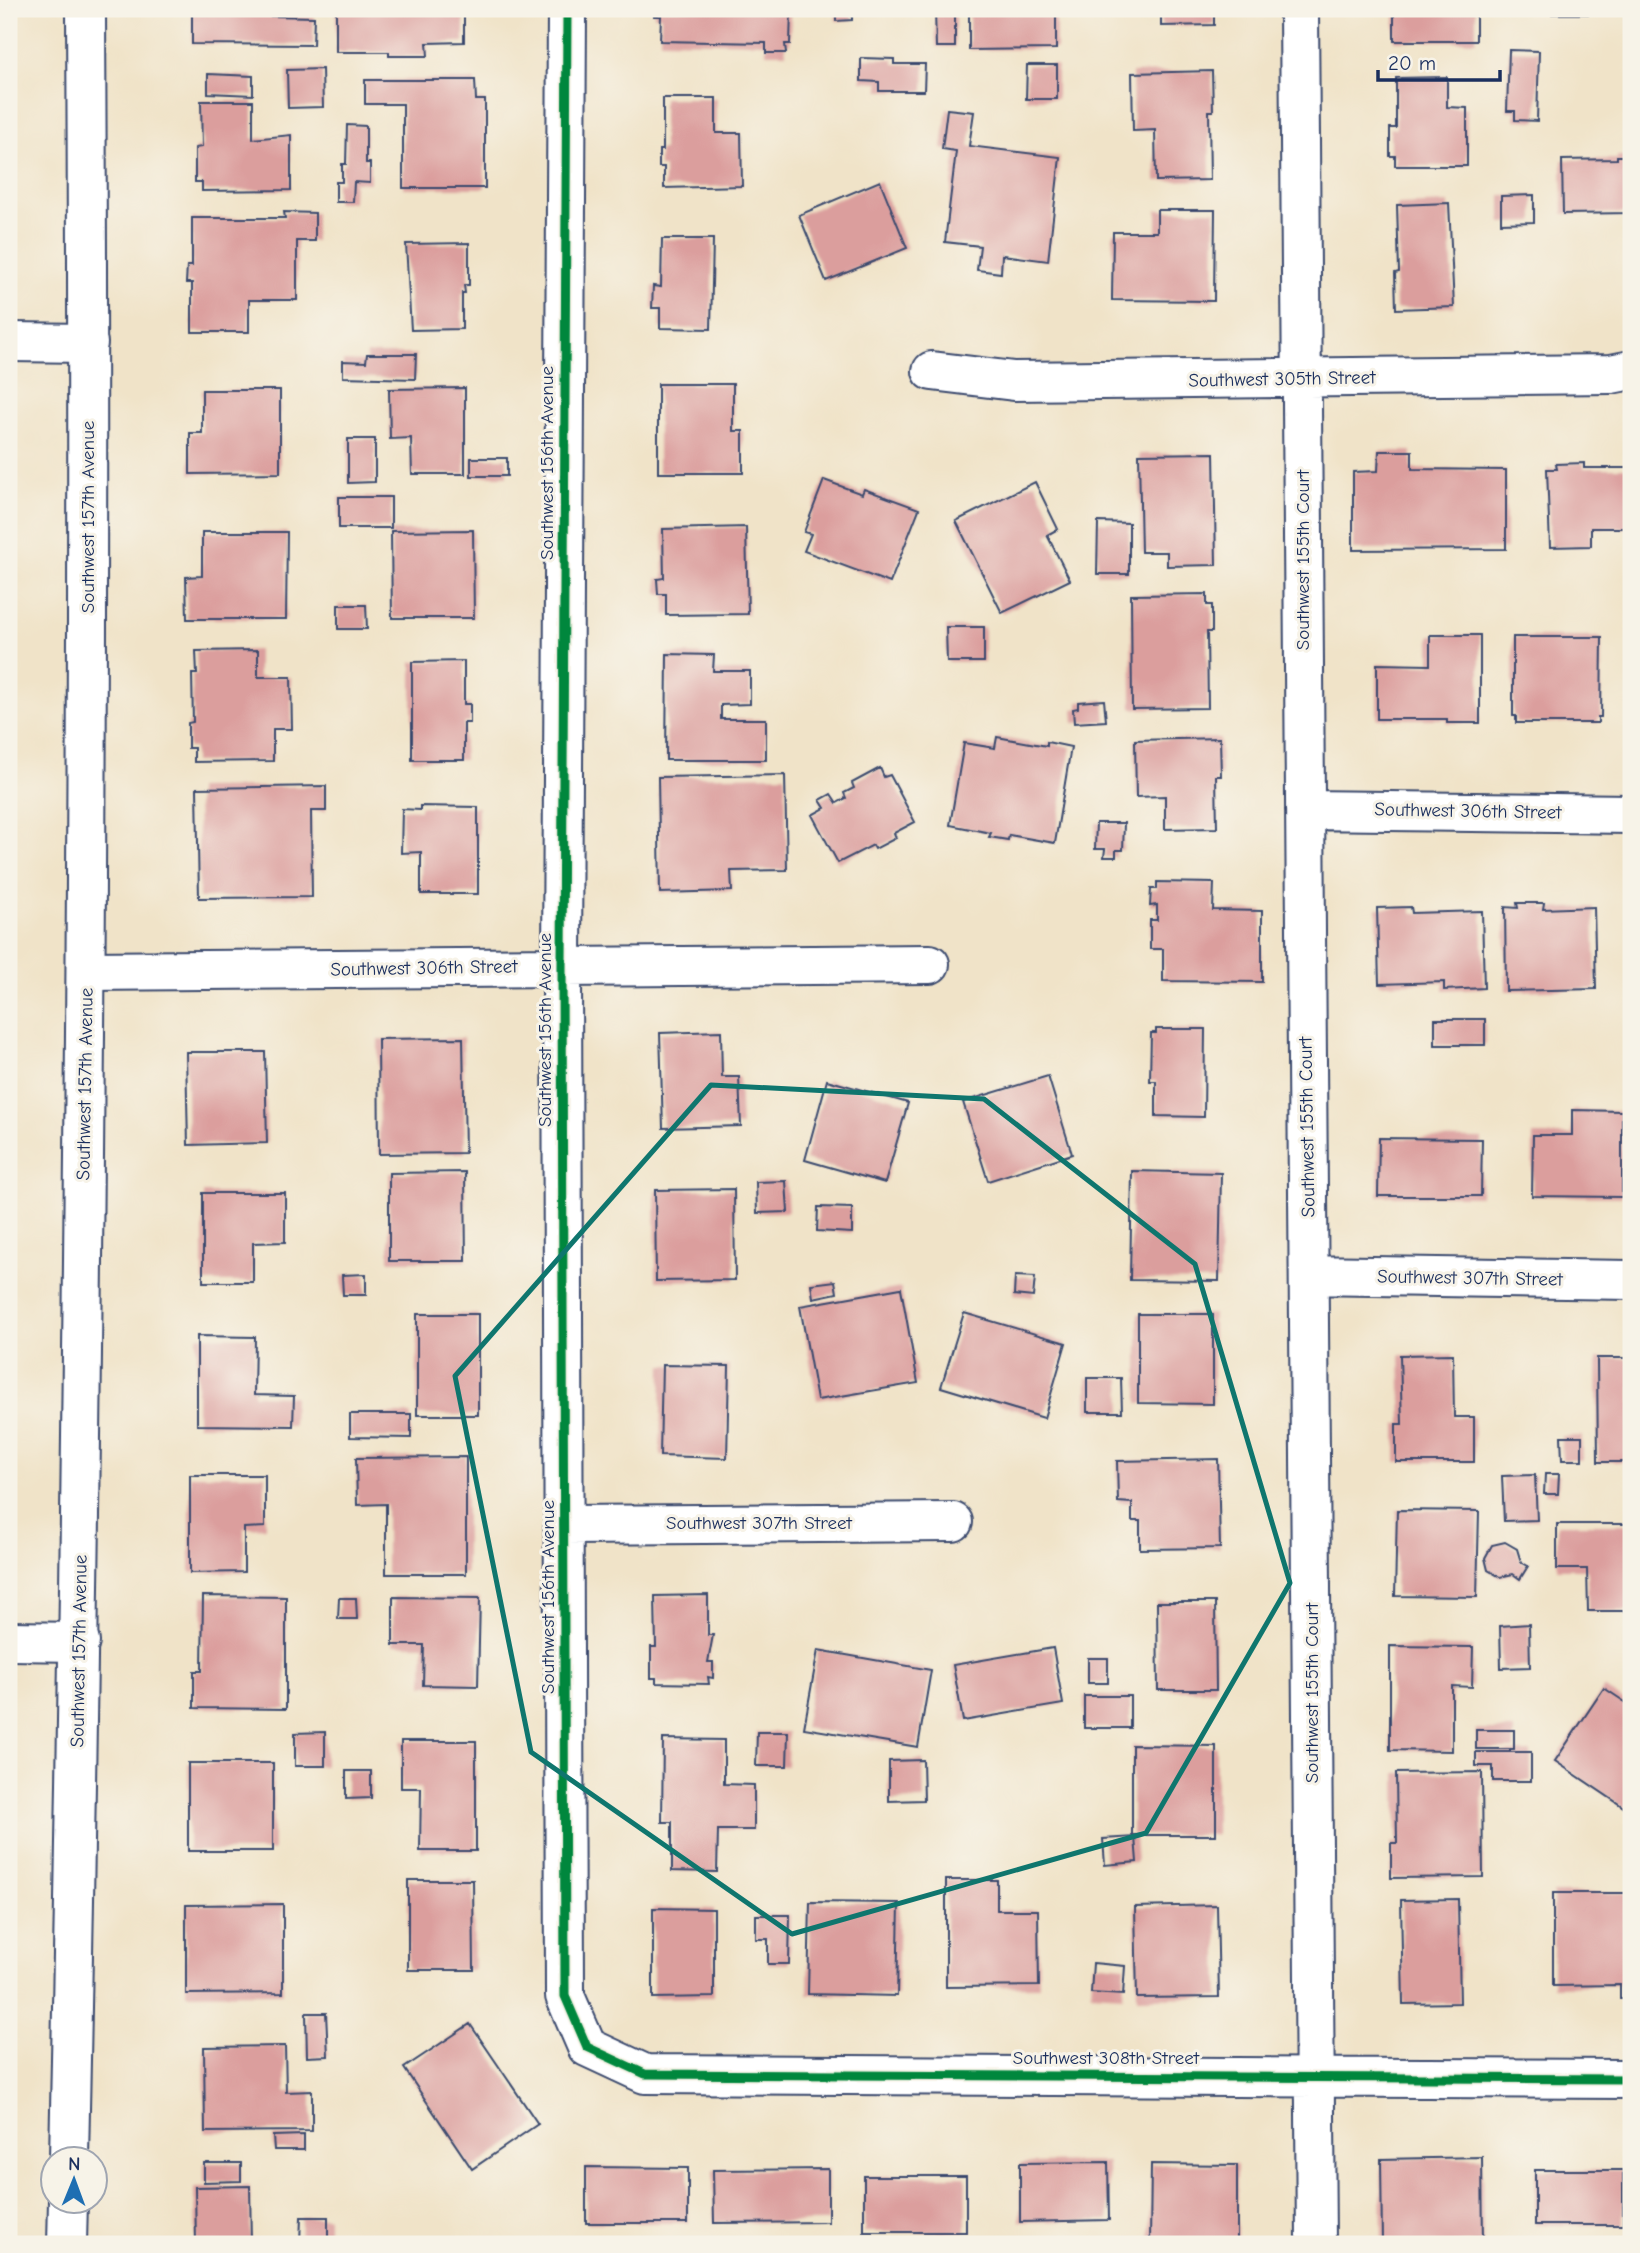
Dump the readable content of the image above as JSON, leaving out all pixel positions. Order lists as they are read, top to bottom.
{
  "streets": {
    "street": [
      "Southwest 305th Street",
      "Southwest 156th Avenue",
      "Southwest 157th Avenue",
      "Southwest 155th Court",
      "Southwest 306th Street",
      "Southwest 307th Street",
      "Southwest 308th Street"
    ]
  },
  "crossings": [
    ["Southwest 305th Street", "Southwest 155th Court"],
    ["Southwest 156th Avenue", "Southwest 306th Street"],
    ["Southwest 156th Avenue", "Southwest 307th Street"],
    ["Southwest 156th Avenue", "Southwest 308th Street"],
    ["Southwest 157th Avenue", "Southwest 306th Street"],
    ["Southwest 155th Court", "Southwest 306th Street"],
    ["Southwest 155th Court", "Southwest 307th Street"],
    ["Southwest 155th Court", "Southwest 308th Street"]
  ],
  "scale_bar": "20 m",
  "north": "top"
}
